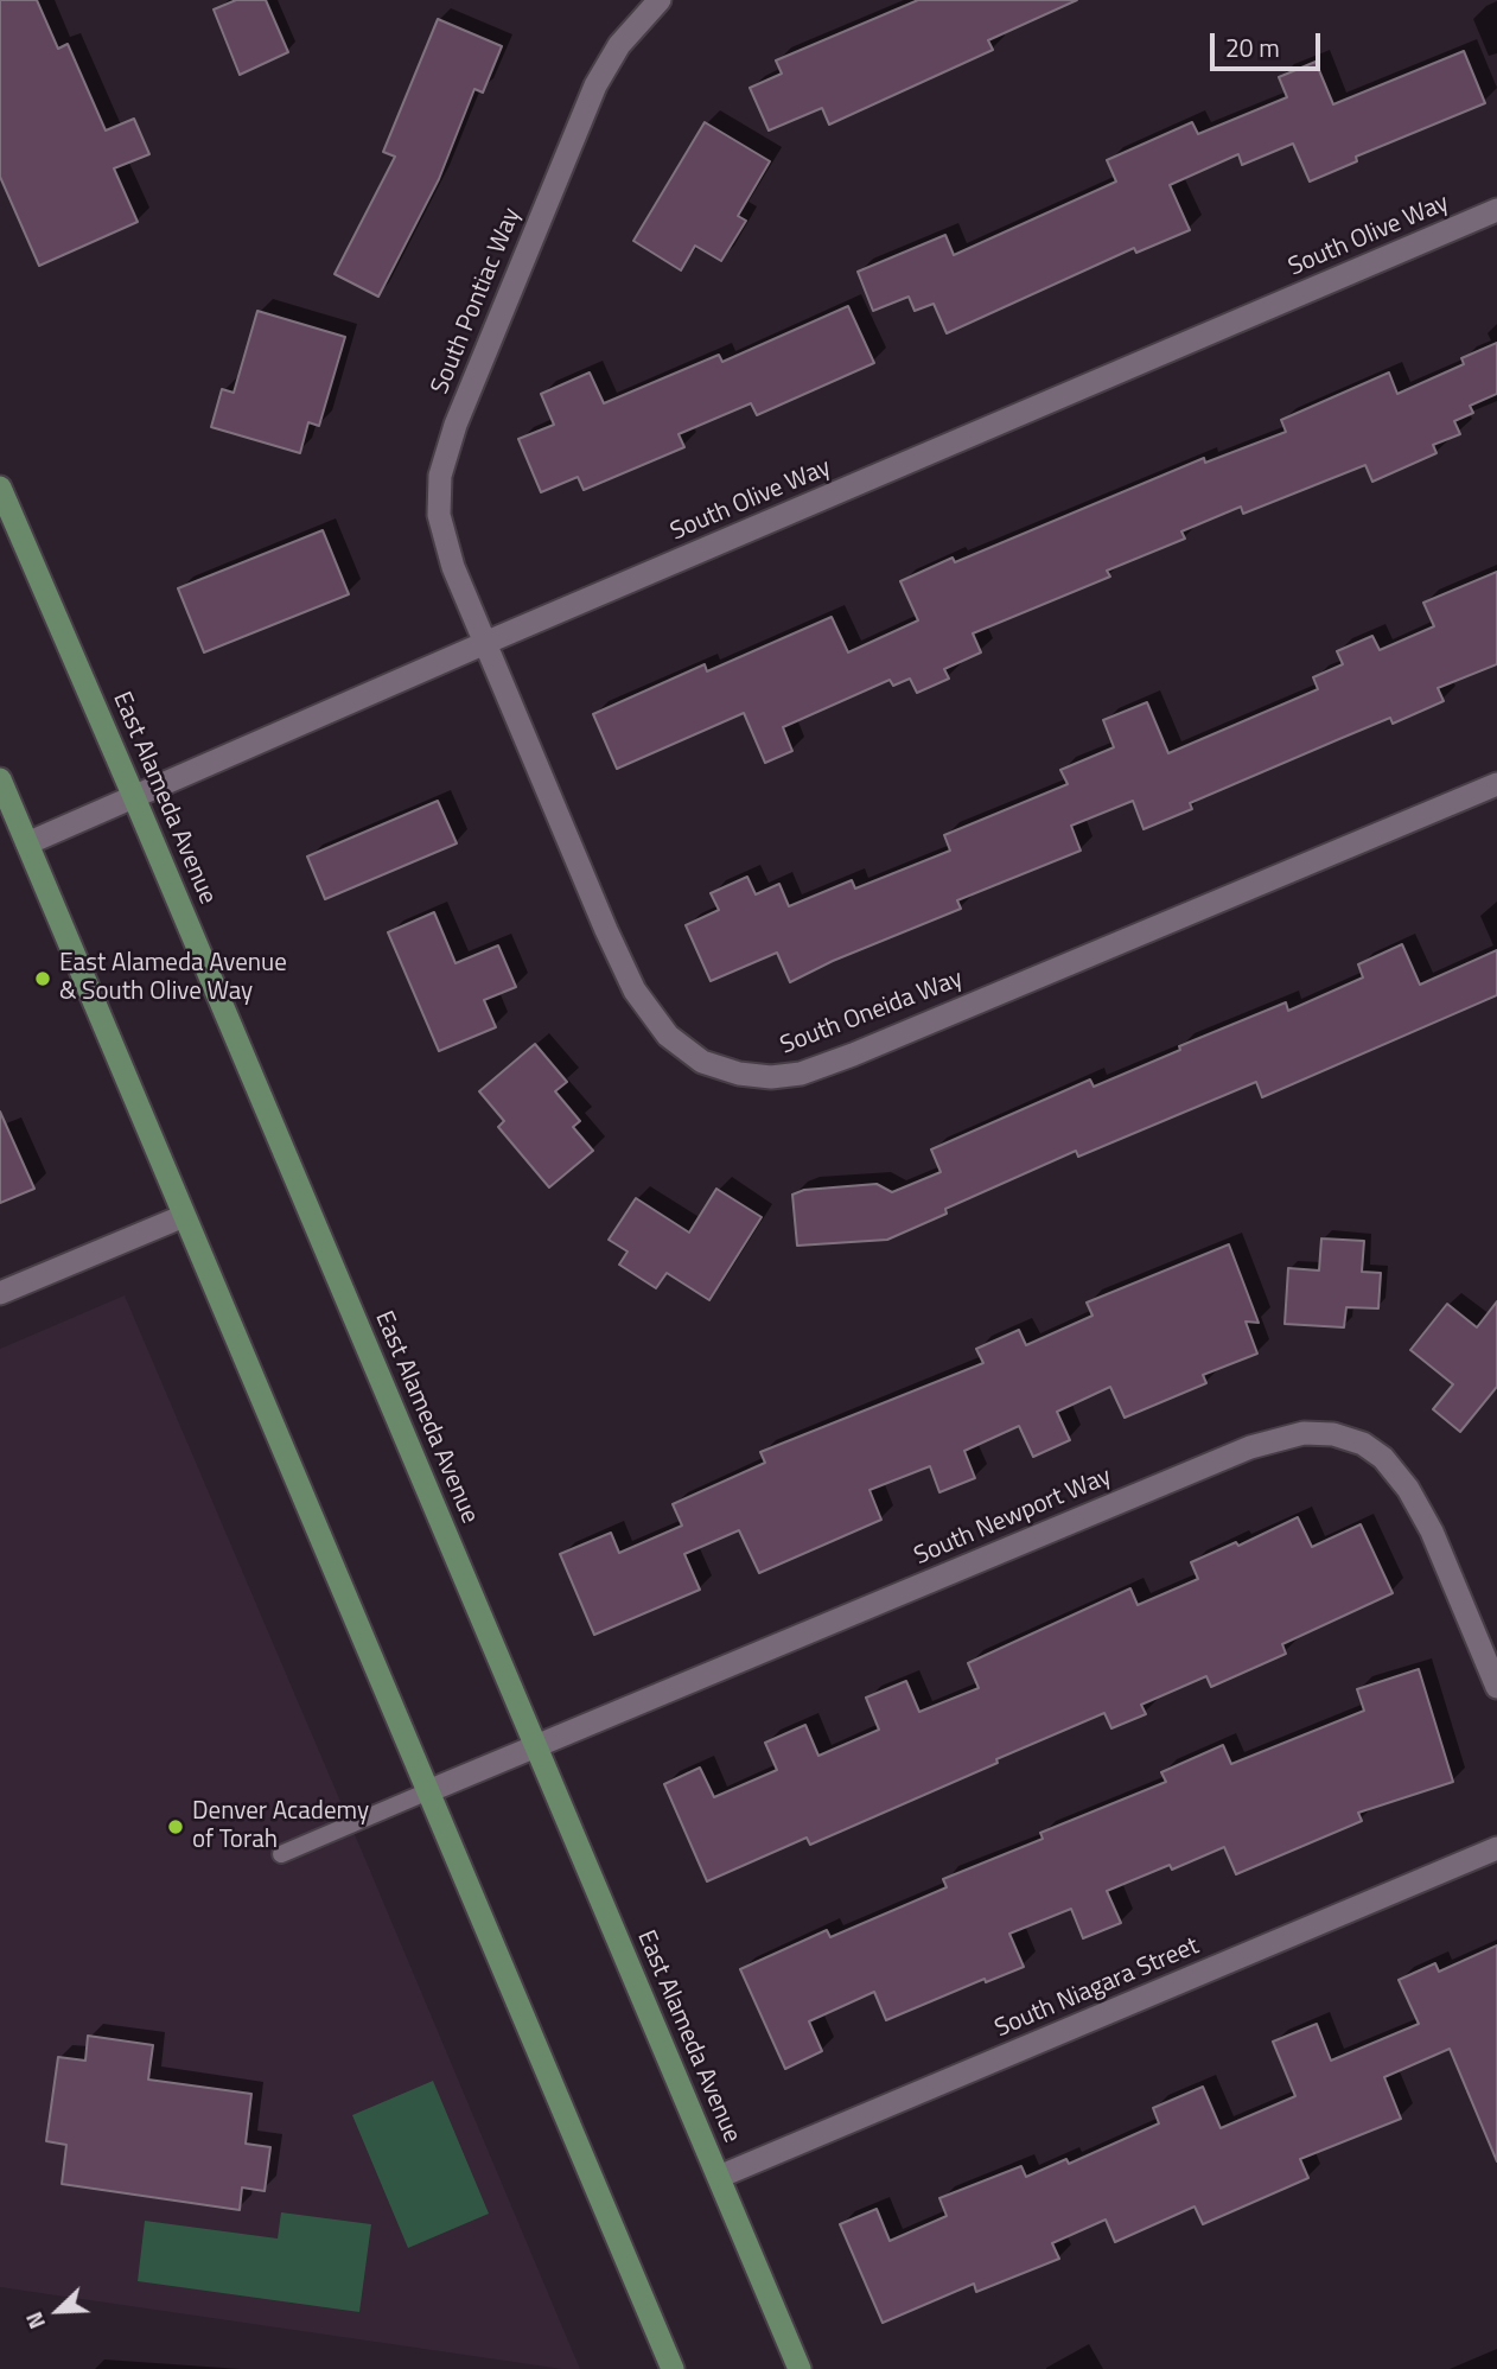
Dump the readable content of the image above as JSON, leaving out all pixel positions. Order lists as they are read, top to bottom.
{
  "streets": {
    "main road": ["East Alameda Avenue"],
    "street": [
      "South Olive Way",
      "South Pontiac Way",
      "South Oneida Way",
      "South Newport Way",
      "South Niagara Street"
    ]
  },
  "crossings": [
    ["South Olive Way", "South Pontiac Way"],
    ["South Olive Way", "East Alameda Avenue"],
    ["South Olive Way", "South Oneida Way"],
    ["South Pontiac Way", "South Oneida Way"],
    ["East Alameda Avenue", "South Newport Way"],
    ["East Alameda Avenue", "South Niagara Street"]
  ],
  "places": ["East Alameda Avenue & South Olive Way", "Denver Academy of Torah"],
  "scale_bar": "20 m",
  "north": "bottom left"
}
